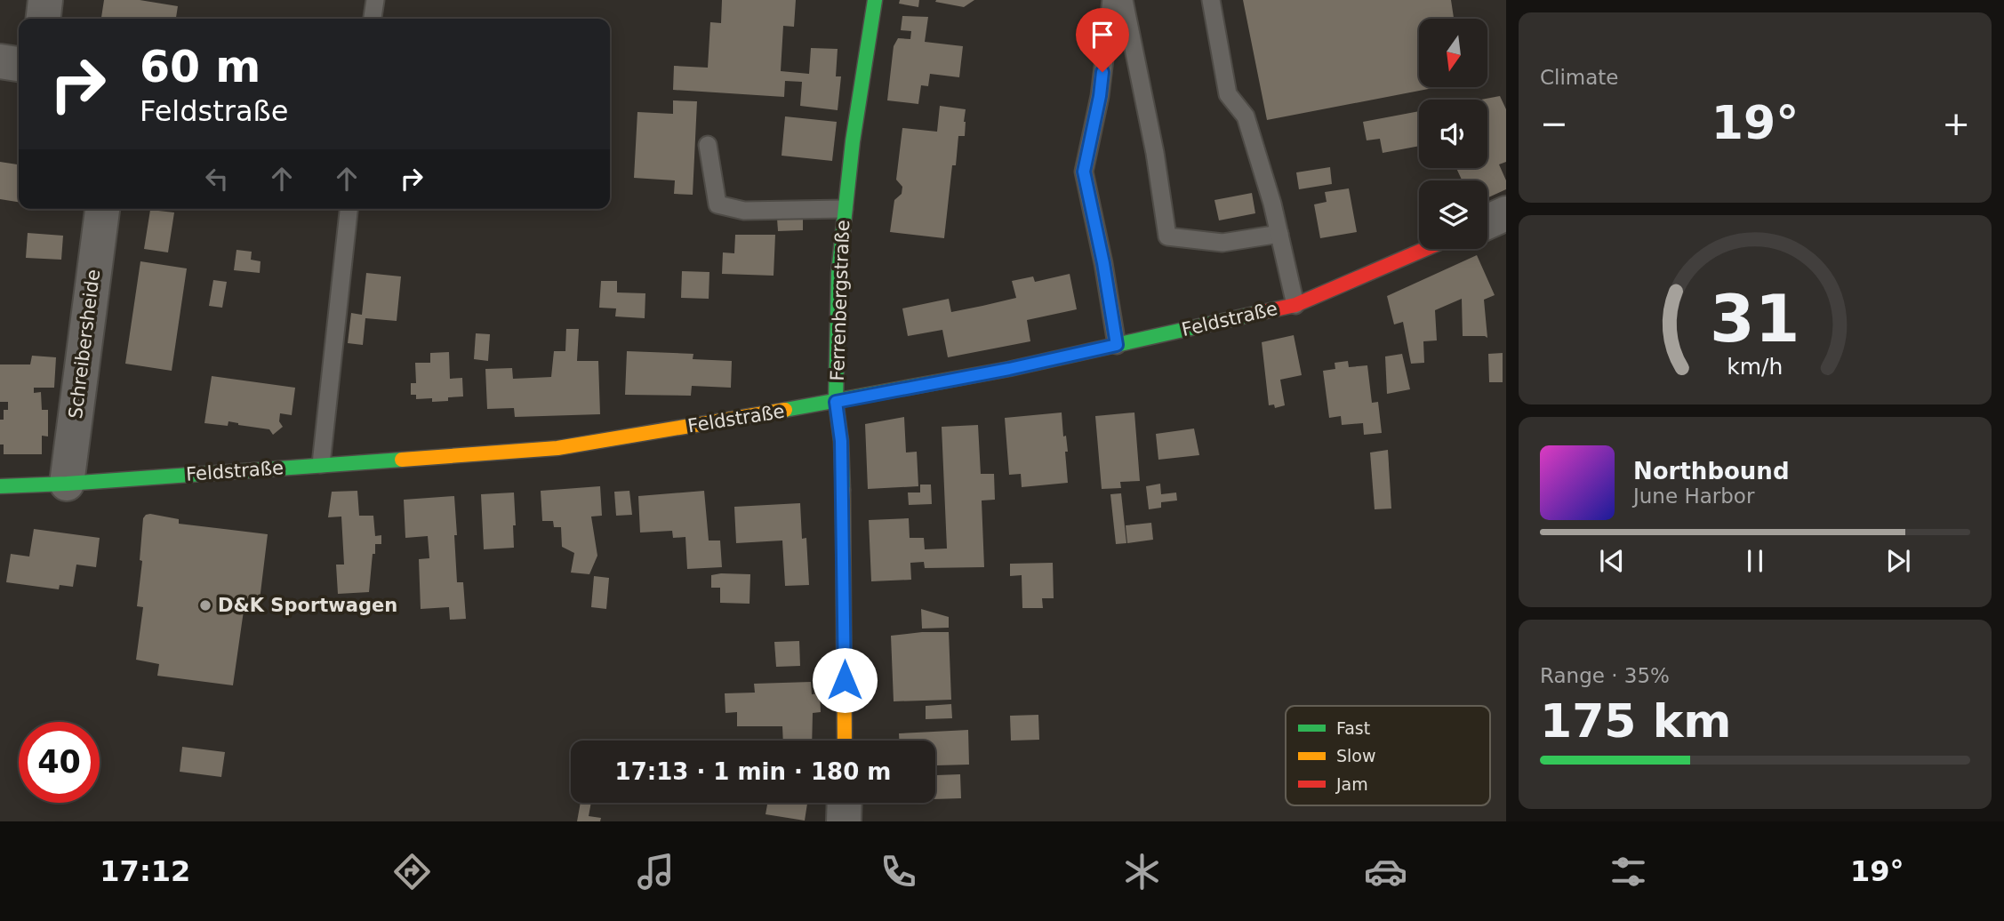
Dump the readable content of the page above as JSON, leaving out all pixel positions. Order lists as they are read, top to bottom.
{
  "streets": {
    "street": ["Ferrenbergstraße", "Feldstraße", "Schreibersheide"]
  },
  "crossings": [
    ["Ferrenbergstraße", "Feldstraße"],
    ["Feldstraße", "Schreibersheide"]
  ],
  "places": ["D&K Sportwagen"],
  "legend": ["Fast", "Slow", "Jam"],
  "north": "bottom",
  "page": {
    "tile": [
      "Climate",
      ["Range · 35%", "175 km"]
    ],
    "turn": ["60 m", "Feldstraße"],
    "heat": ["−", "19°", "+"],
    "song": ["Northbound", "June Harbor"],
    "limit": "40",
    "trip": "17:13 · 1 min · 180 m",
    "tabs": ["17:12", "19°"],
    "gauge": ["31", "km/h"]
  }
}
